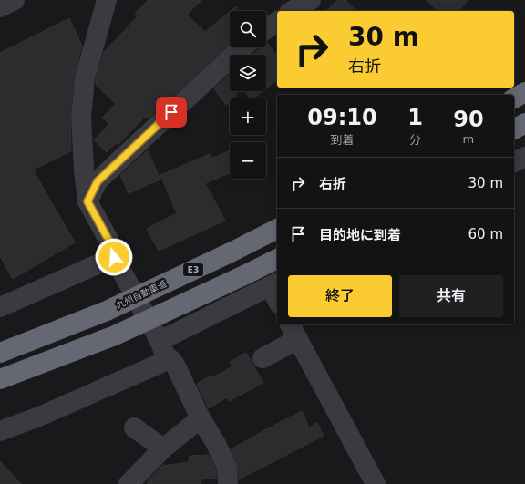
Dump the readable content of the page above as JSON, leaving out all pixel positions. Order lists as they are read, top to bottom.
{
  "streets": {
    "highway": ["E3", "九州自動車道"]
  },
  "page": {
    "map_buttons": ["+", "−"],
    "turn": ["30 m", "右折"],
    "eta": [
      "09:10",
      "到着",
      "1",
      "分",
      "90",
      "m"
    ],
    "list": [
      {
        "name": "右折",
        "value": "30 m"
      },
      {
        "name": "目的地に到着",
        "value": "60 m"
      }
    ],
    "buttons": ["終了", "共有"]
  }
}
